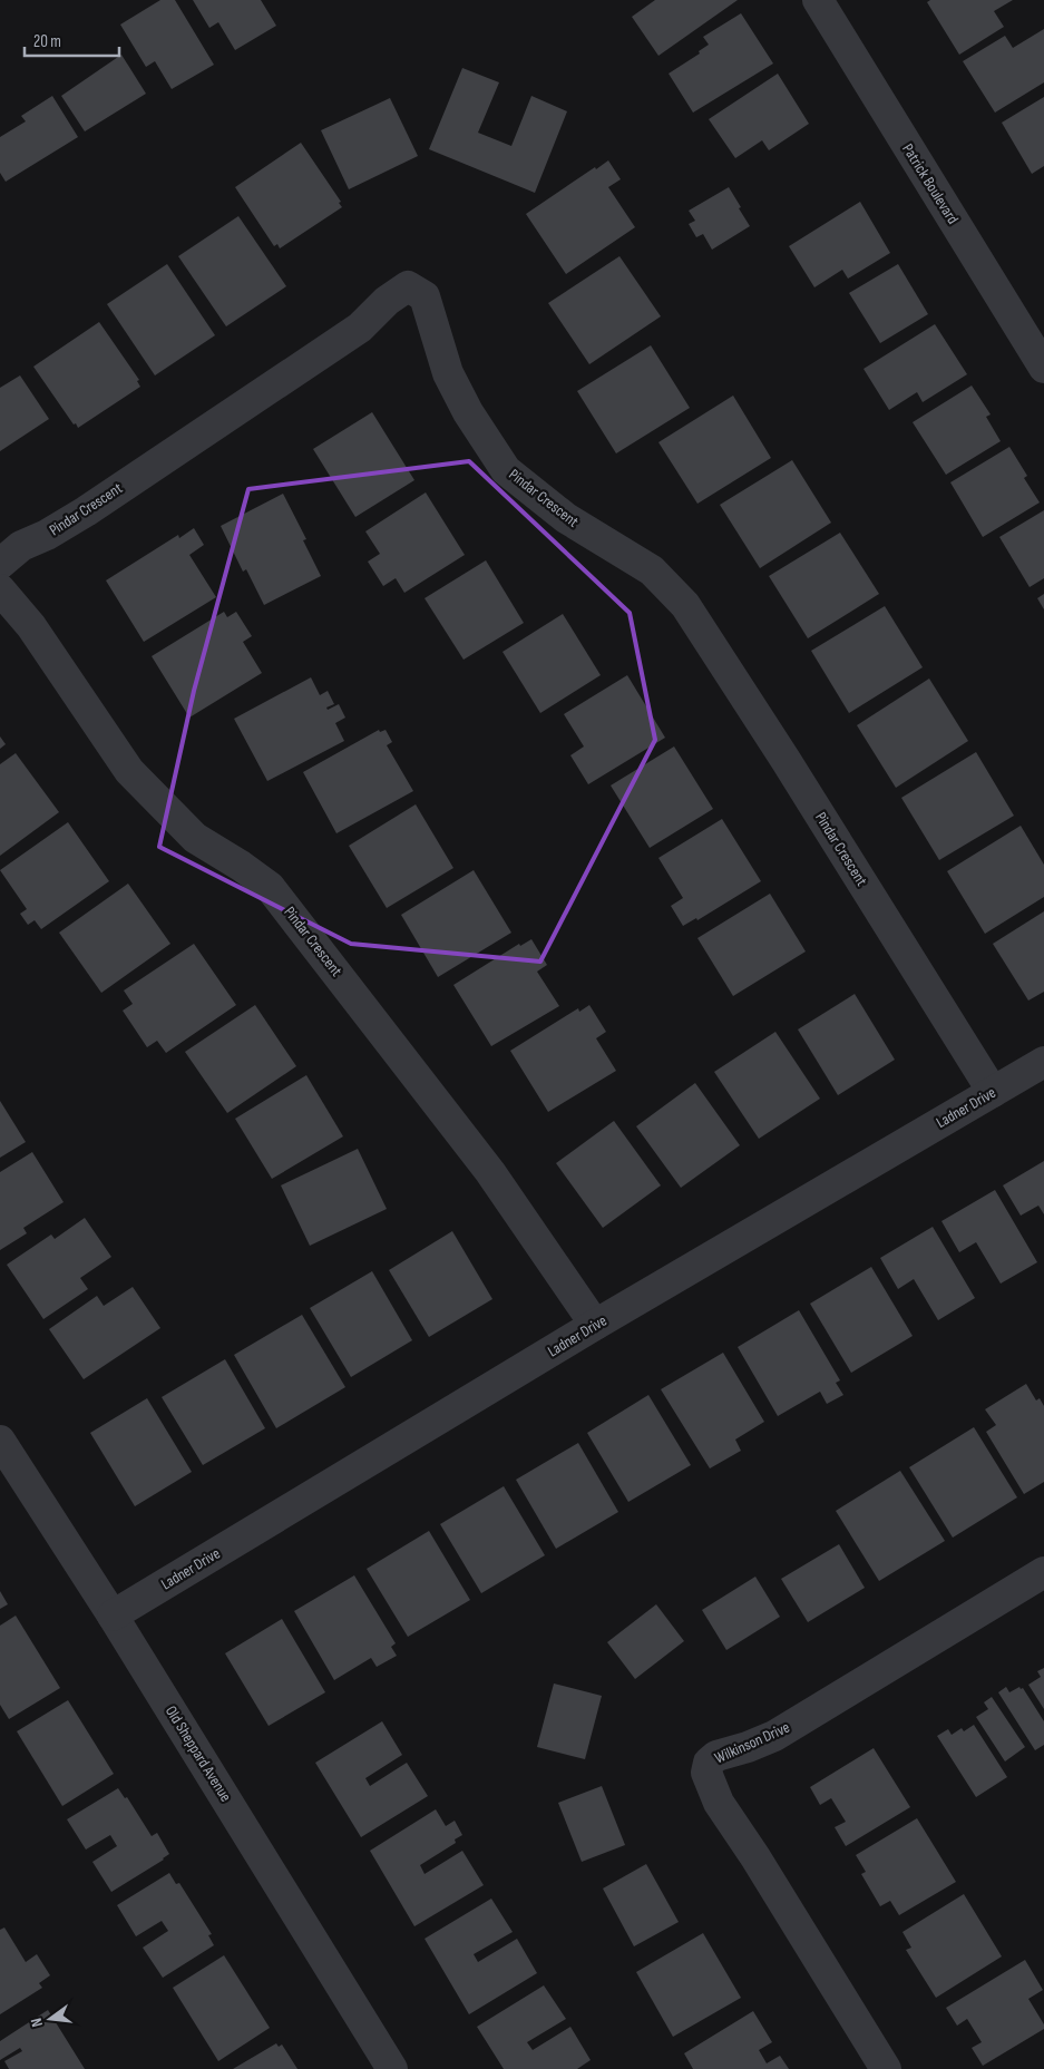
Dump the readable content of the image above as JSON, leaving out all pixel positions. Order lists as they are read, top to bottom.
{
  "streets": {
    "street": [
      "Patrick Boulevard",
      "Pindar Crescent",
      "Ladner Drive",
      "Wilkinson Drive",
      "Old Sheppard Avenue"
    ]
  },
  "crossings": [
    ["Pindar Crescent", "Ladner Drive"],
    ["Ladner Drive", "Old Sheppard Avenue"]
  ],
  "scale_bar": "20 m",
  "north": "left"
}
